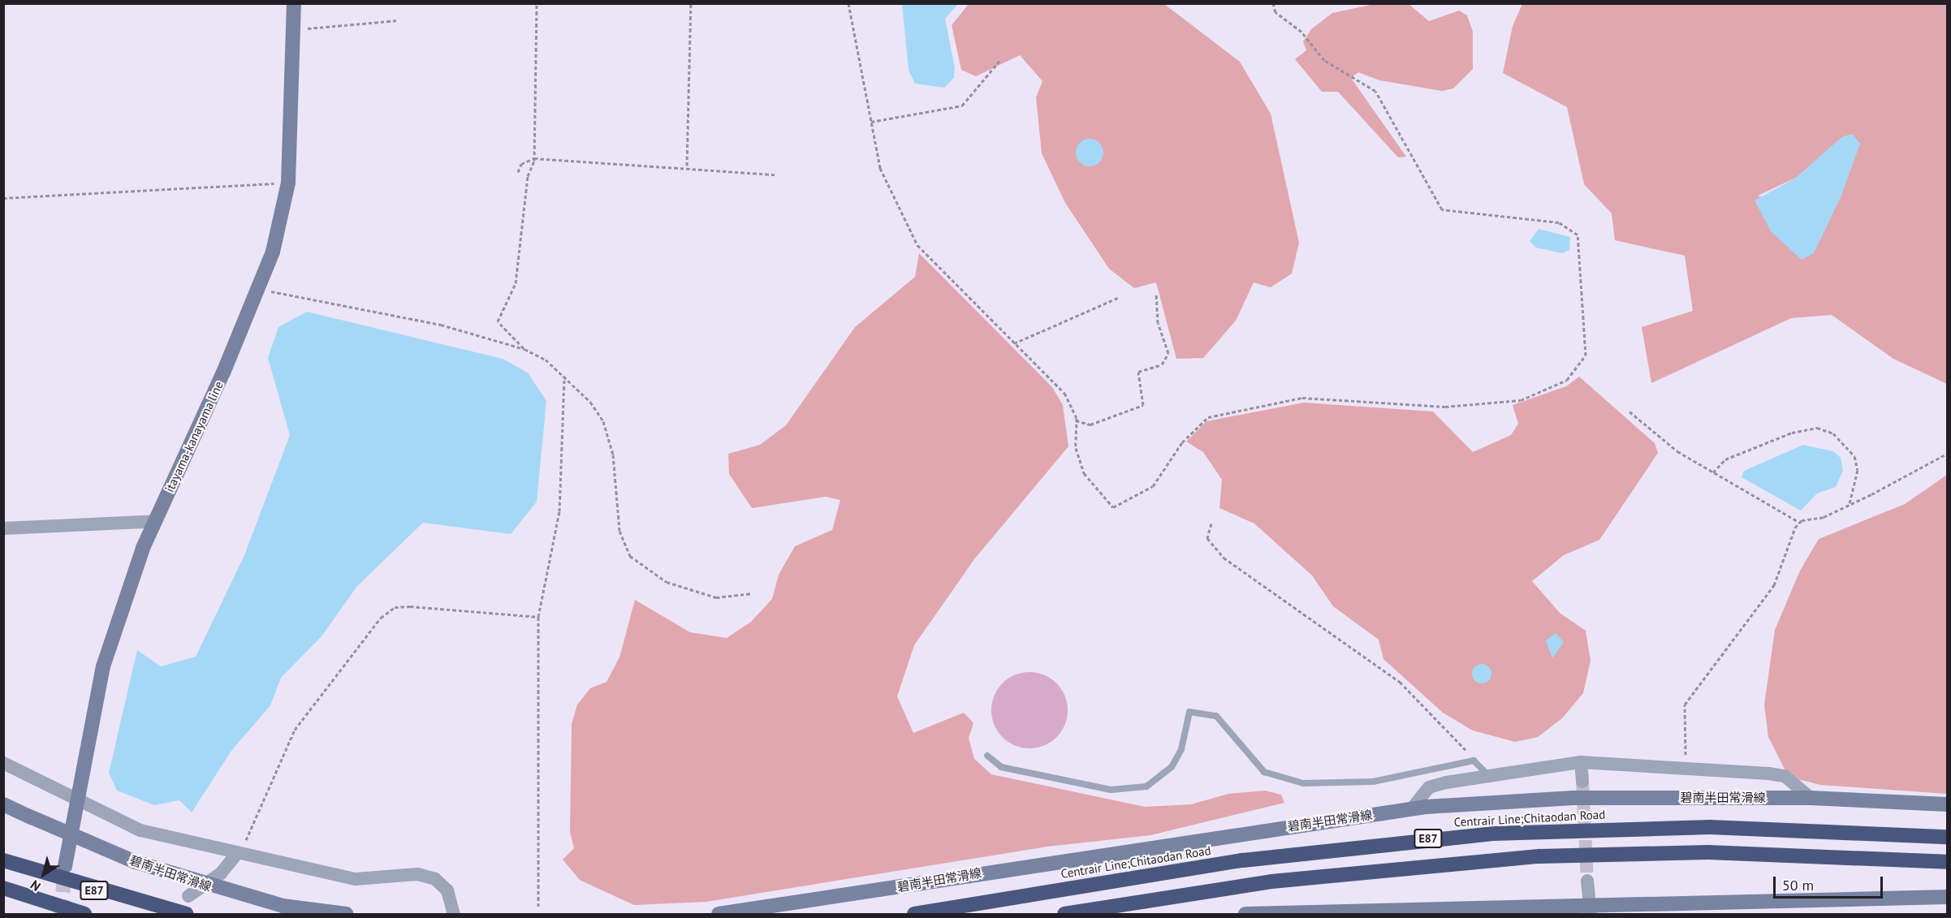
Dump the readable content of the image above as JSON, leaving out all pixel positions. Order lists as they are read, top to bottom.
{
  "streets": {
    "highway": ["Centrair Line;Chitaodan Road", "E87"],
    "main road": ["itayama-kanayama line", "碧南半田常滑線"]
  },
  "scale_bar": "50 m",
  "north": "bottom left"
}
